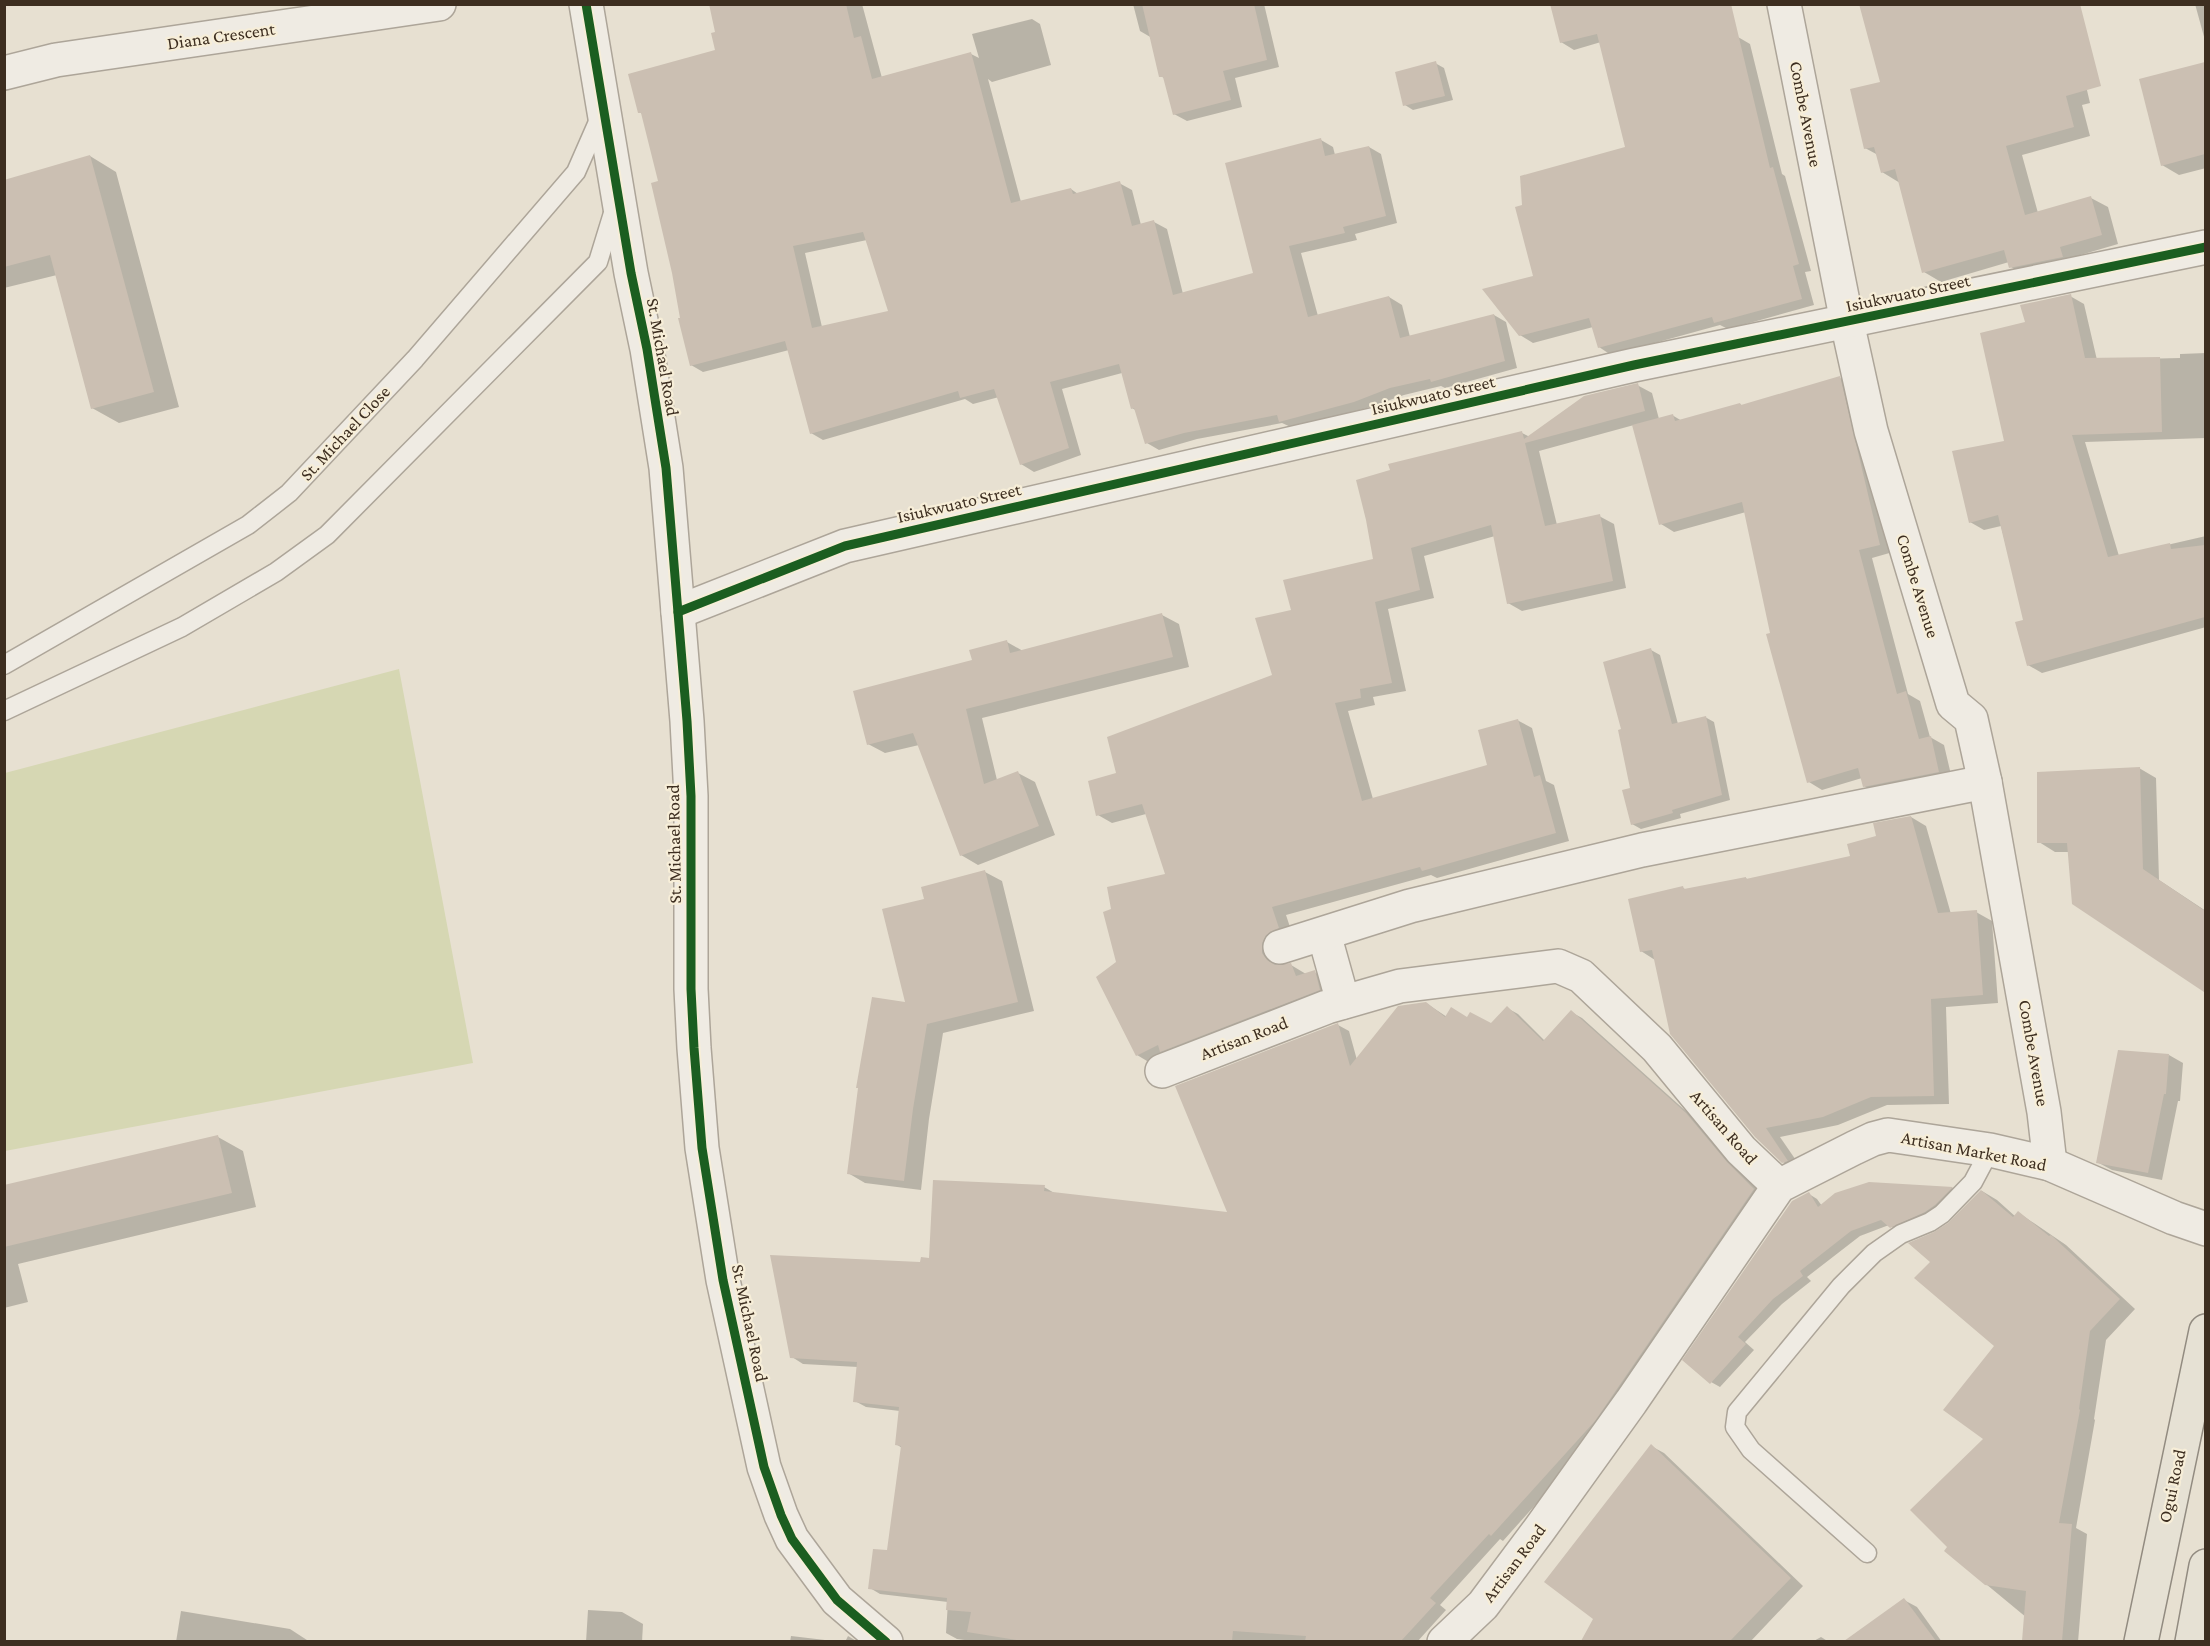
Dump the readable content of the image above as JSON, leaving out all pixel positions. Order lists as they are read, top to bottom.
{
  "streets": {
    "main road": ["Ogui Road"],
    "street": [
      "Diana Crescent",
      "Combe Avenue",
      "Isiukwuato Street",
      "St. Michael Road",
      "Artisan Road",
      "Artisan Market Road"
    ],
    "lane": ["St. Michael Close"]
  },
  "crossings": [
    ["Combe Avenue", "Isiukwuato Street"],
    ["Combe Avenue", "Artisan Market Road"],
    ["Isiukwuato Street", "St. Michael Road"],
    ["St. Michael Road", "St. Michael Close"],
    ["Artisan Road", "Artisan Market Road"]
  ]
}
